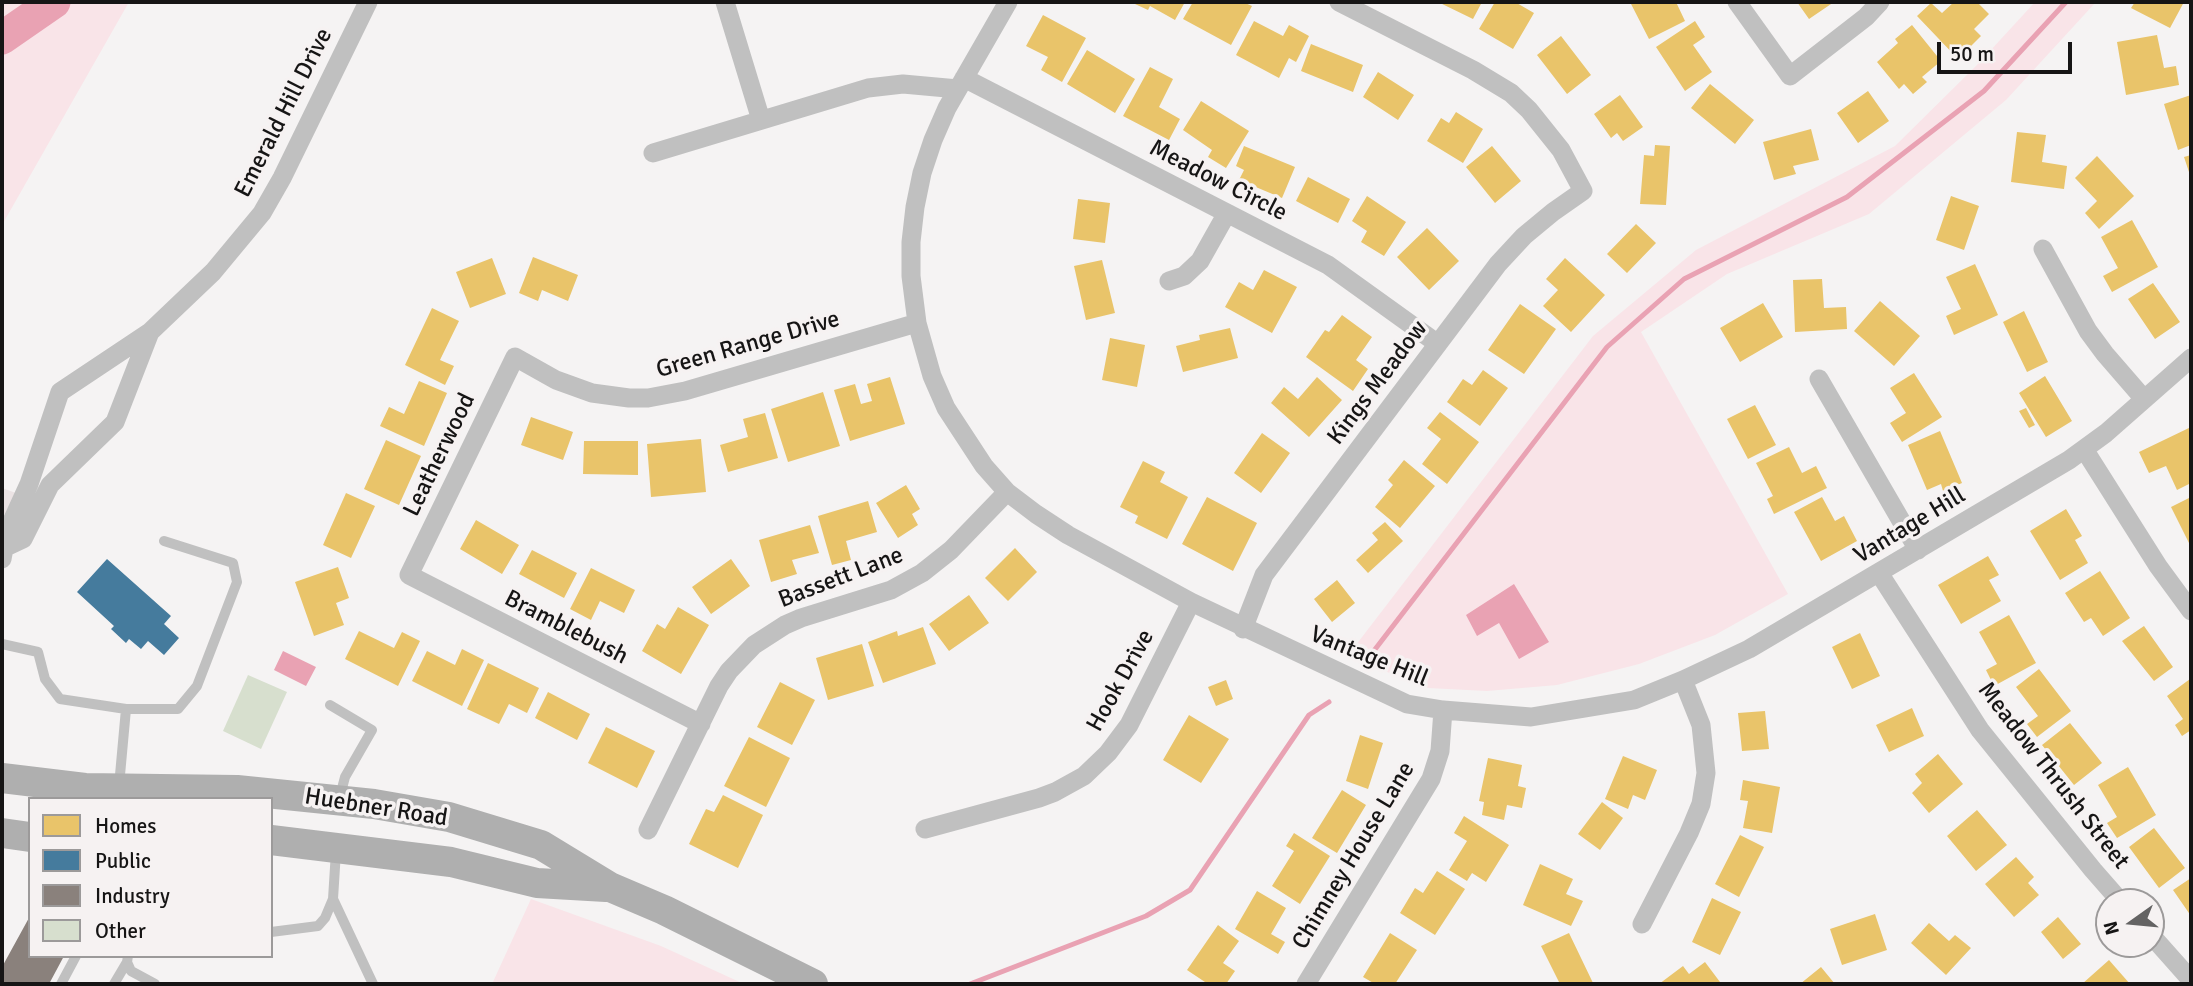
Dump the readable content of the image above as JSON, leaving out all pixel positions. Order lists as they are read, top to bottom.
{
  "streets": {
    "main road": ["Huebner Road"],
    "street": [
      "Emerald Hill Drive",
      "Meadow Circle",
      "Green Range Drive",
      "Kings Meadow",
      "Leatherwood",
      "Vantage Hill",
      "Bassett Lane",
      "Bramblebush",
      "Hook Drive",
      "Meadow Thrush Street",
      "Chimney House Lane"
    ]
  },
  "crossings": [
    ["Meadow Circle", "Kings Meadow"],
    ["Meadow Circle", "Vantage Hill"],
    ["Green Range Drive", "Leatherwood"],
    ["Green Range Drive", "Vantage Hill"],
    ["Kings Meadow", "Vantage Hill"],
    ["Leatherwood", "Bramblebush"],
    ["Vantage Hill", "Bassett Lane"],
    ["Vantage Hill", "Hook Drive"],
    ["Vantage Hill", "Meadow Thrush Street"],
    ["Vantage Hill", "Chimney House Lane"],
    ["Bassett Lane", "Bramblebush"]
  ],
  "legend": [
    "Homes",
    "Public",
    "Industry",
    "Other"
  ],
  "scale_bar": "50 m",
  "north": "left"
}
